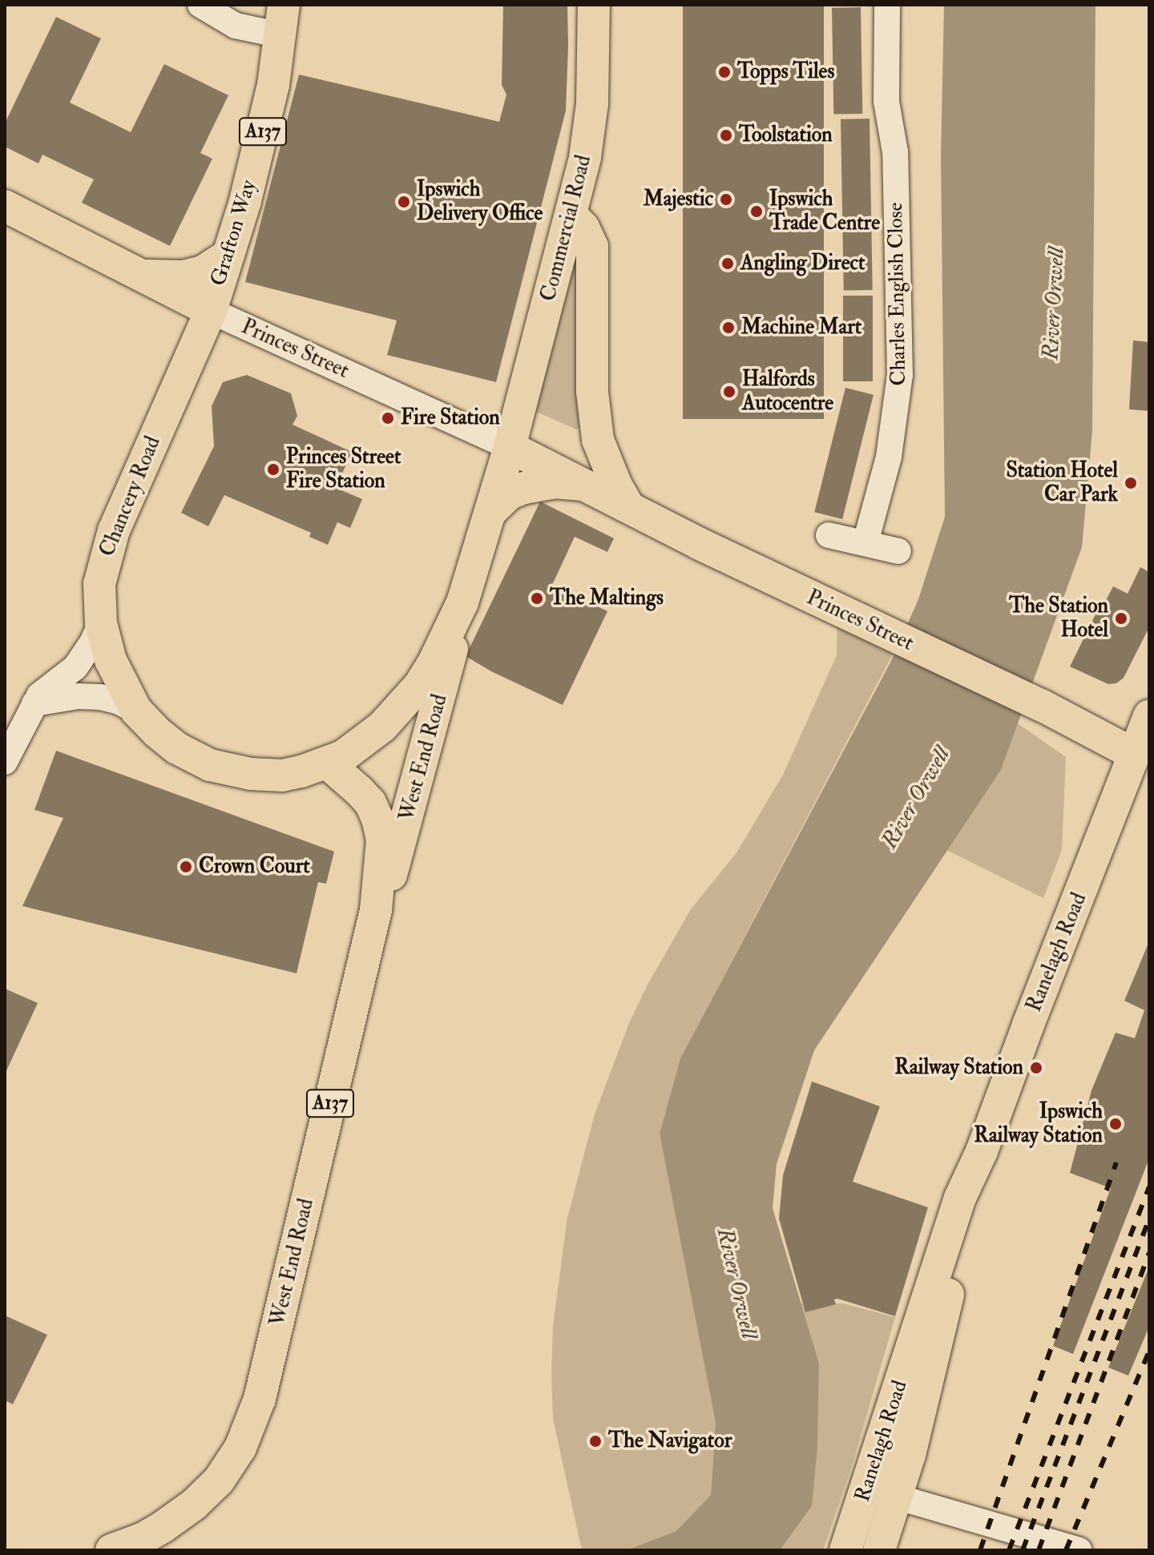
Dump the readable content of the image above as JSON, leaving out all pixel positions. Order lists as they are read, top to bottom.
{
  "streets": {
    "main road": [
      "A137",
      "Commercial Road",
      "Grafton Way",
      "Princes Street",
      "Chancery Road",
      "West End Road",
      "Ranelagh Road"
    ],
    "street": ["Charles English Close"]
  },
  "crossings": [
    ["Commercial Road", "Princes Street"],
    ["Commercial Road", "Chancery Road"],
    ["Grafton Way", "Princes Street"],
    ["Grafton Way", "Chancery Road"],
    ["Princes Street", "Chancery Road"],
    ["Princes Street", "Ranelagh Road"],
    ["Chancery Road", "West End Road"]
  ],
  "water": ["River Orwell"],
  "places": [
    "Topps Tiles",
    "Toolstation",
    "Majestic",
    "Ipswich Delivery Office",
    "Ipswich Trade Centre",
    "Angling Direct",
    "Machine Mart",
    "Halfords Autocentre",
    "Fire Station",
    "Princes Street Fire Station",
    "Station Hotel Car Park",
    "The Maltings",
    "The Station Hotel",
    "Crown Court",
    "Railway Station",
    "Ipswich Railway Station",
    "The Navigator"
  ]
}
